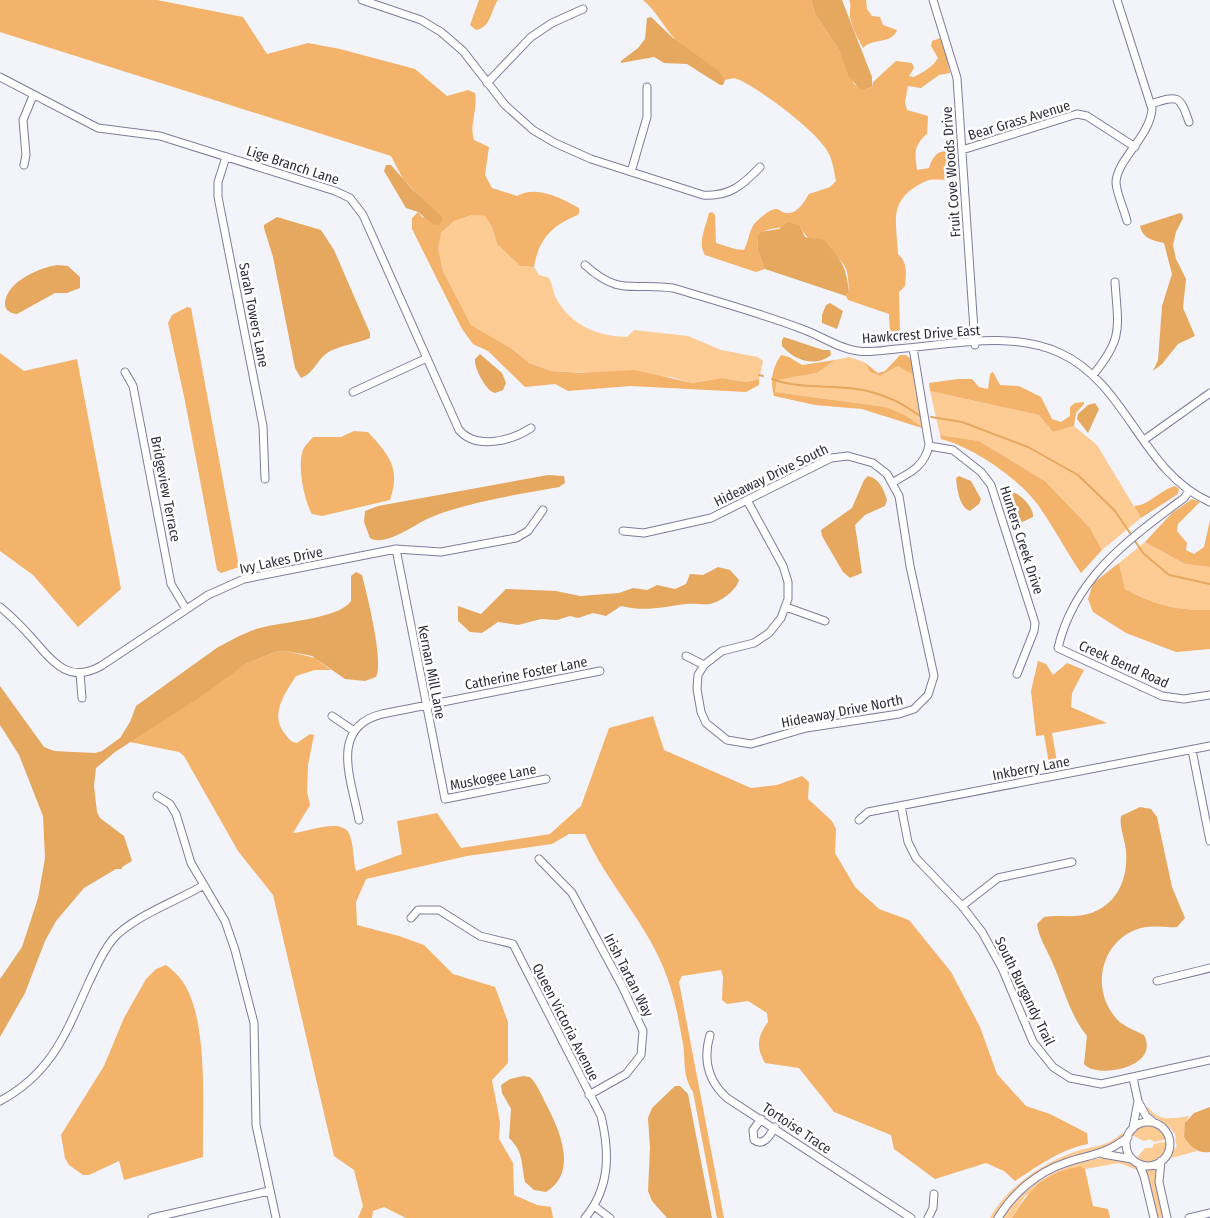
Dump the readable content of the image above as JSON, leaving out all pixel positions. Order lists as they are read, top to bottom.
{
  "streets": {
    "street": [
      "Bear Grass Avenue",
      "Lige Branch Lane",
      "Fruit Cove Woods Drive",
      "Sarah Towers Lane",
      "Hawkcrest Drive East",
      "Hideaway Drive South",
      "Bridgeview Terrace",
      "Hunters Creek Drive",
      "Ivy Lakes Drive",
      "Creek Bend Road",
      "Kernan Mill Lane",
      "Catherine Foster Lane",
      "Hideaway Drive North",
      "Inkberry Lane",
      "Muskogee Lane",
      "Irish Tartan Way",
      "South Burgandy Trail",
      "Queen Victoria Avenue",
      "Tortoise Trace"
    ]
  },
  "crossings": [
    ["Bear Grass Avenue", "Fruit Cove Woods Drive"],
    ["Lige Branch Lane", "Sarah Towers Lane"],
    ["Fruit Cove Woods Drive", "Hawkcrest Drive East"],
    ["Hawkcrest Drive East", "Creek Bend Road"],
    ["Hideaway Drive South", "Hideaway Drive North"],
    ["Bridgeview Terrace", "Ivy Lakes Drive"],
    ["Ivy Lakes Drive", "Kernan Mill Lane"],
    ["Kernan Mill Lane", "Catherine Foster Lane"],
    ["Kernan Mill Lane", "Muskogee Lane"],
    ["Inkberry Lane", "South Burgandy Trail"],
    ["Irish Tartan Way", "Queen Victoria Avenue"]
  ]
}
